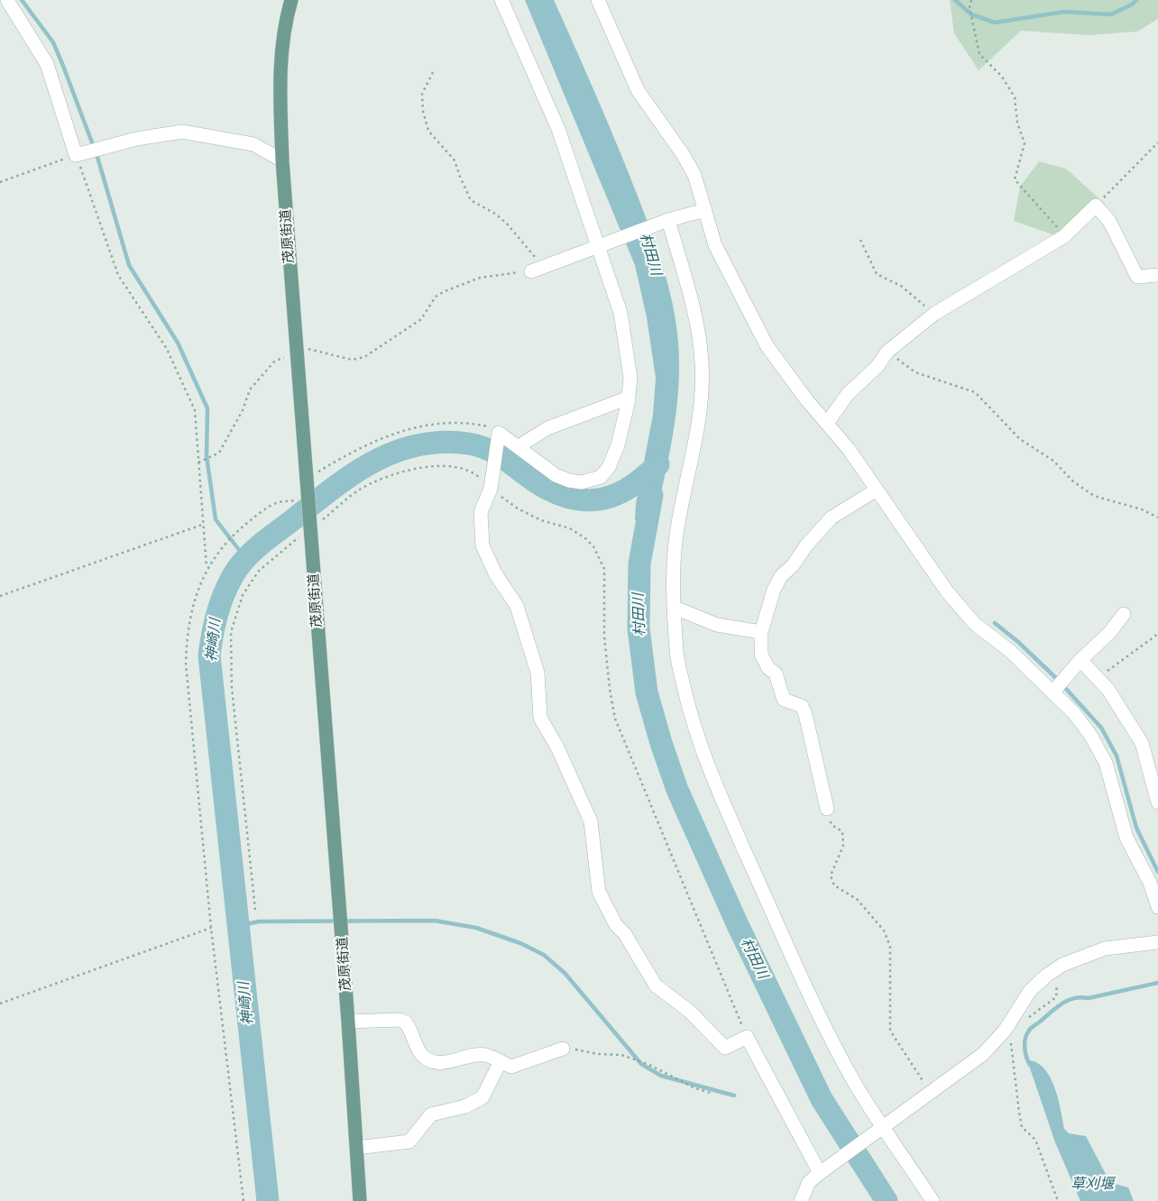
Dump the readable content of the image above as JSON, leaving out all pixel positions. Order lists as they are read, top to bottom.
{
  "streets": {
    "main road": ["茂原街道"]
  },
  "water": ["村田川", "神崎川", "草刈堰"]
}
